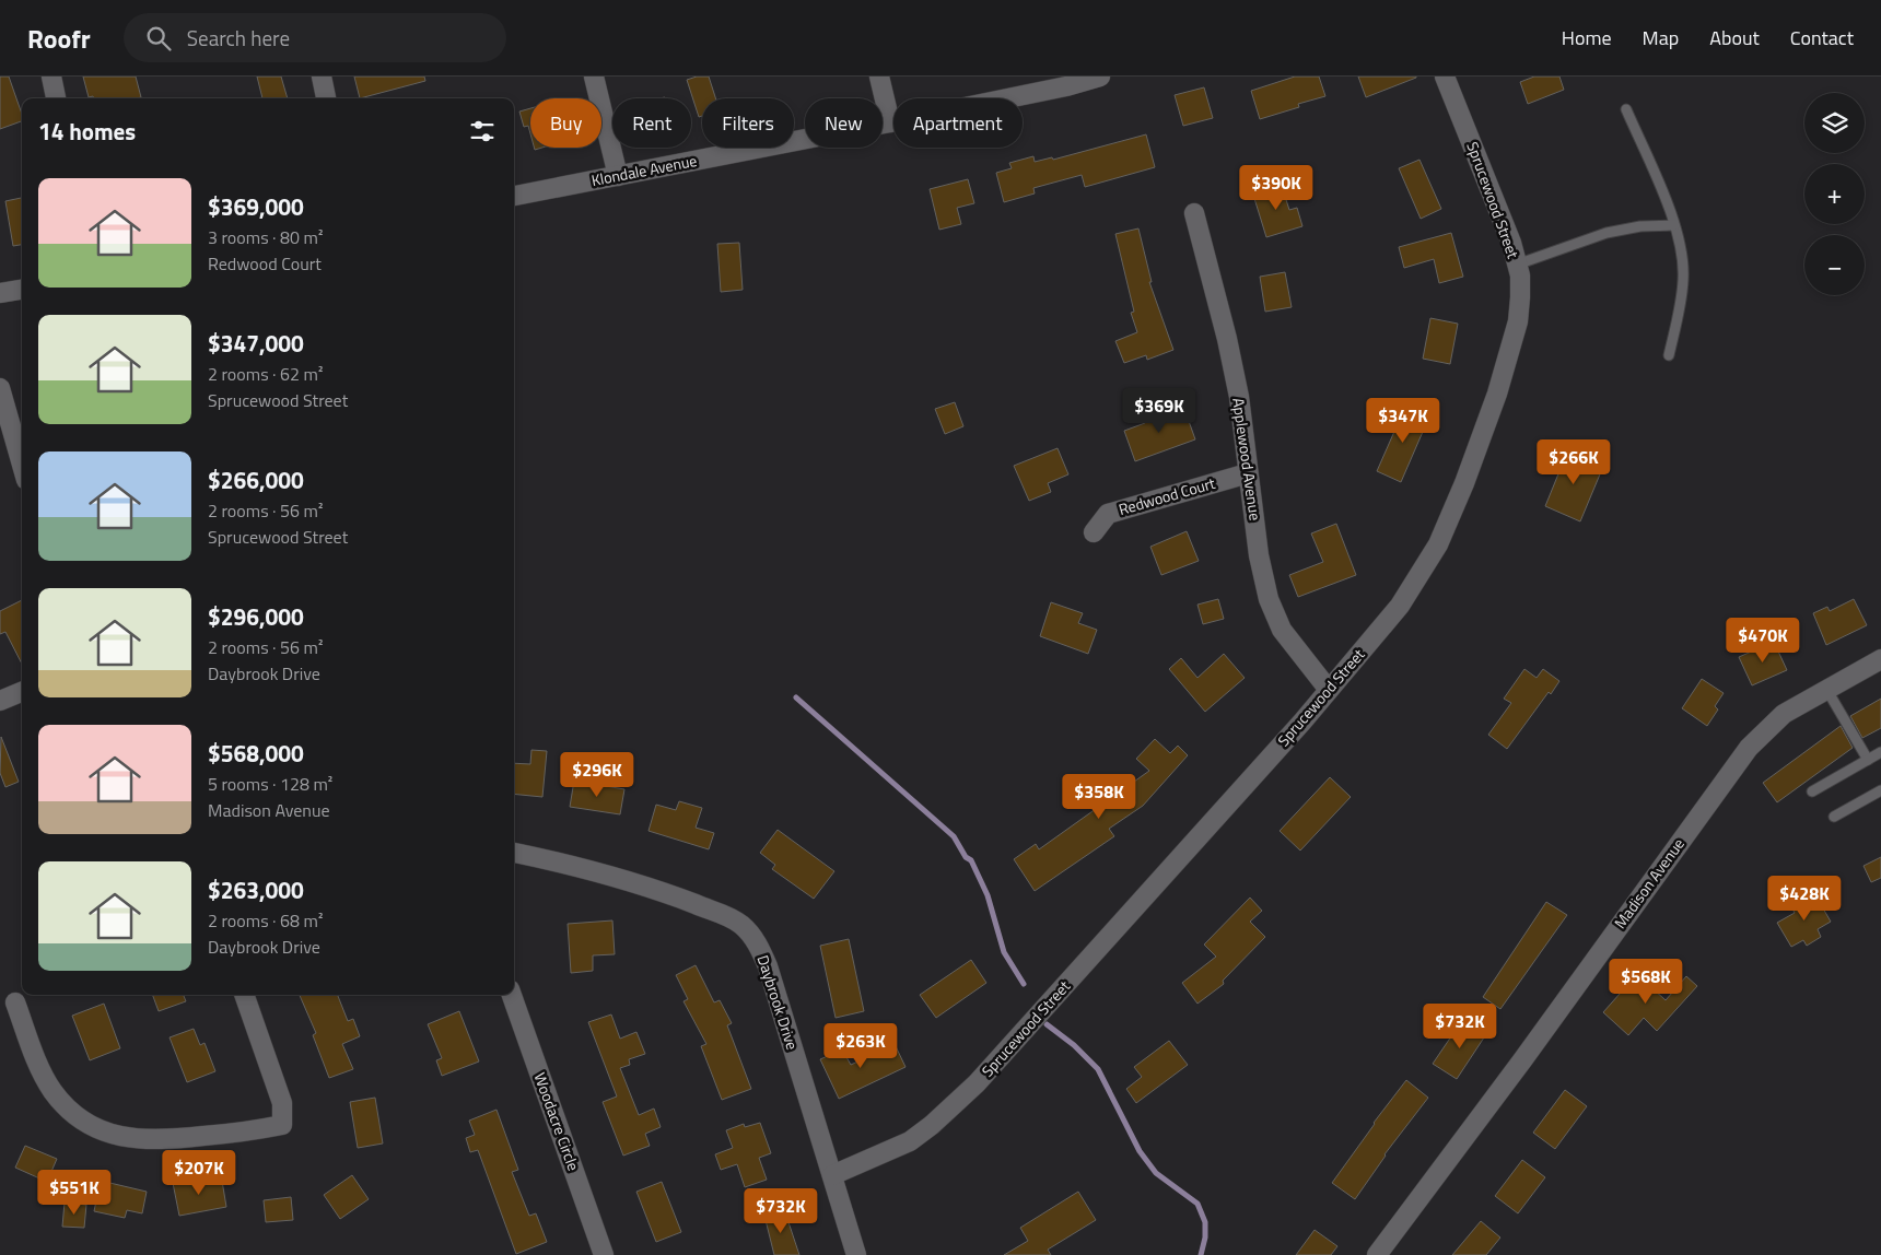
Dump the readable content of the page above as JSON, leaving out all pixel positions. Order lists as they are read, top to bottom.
{
  "streets": {
    "street": [
      "Klondale Avenue",
      "Sprucewood Street",
      "Applewood Avenue",
      "Redwood Court",
      "Madison Avenue",
      "Daybrook Drive",
      "Woodacre Circle"
    ]
  },
  "crossings": [
    ["Sprucewood Street", "Applewood Avenue"],
    ["Sprucewood Street", "Daybrook Drive"],
    ["Applewood Avenue", "Redwood Court"]
  ],
  "page": {
    "header": "Roofr",
    "search": "Search here",
    "nav": [
      "Home",
      "Map",
      "About",
      "Contact"
    ],
    "map_buttons": ["+", "−"],
    "chip": [
      "Buy",
      "Rent",
      "Filters",
      "New",
      "Apartment"
    ],
    "heading": "14 homes",
    "list": [
      {
        "name": "$369,000",
        "note": "3 rooms · 80 m² · Redwood Court"
      },
      {
        "name": "$347,000",
        "note": "2 rooms · 62 m² · Sprucewood Street"
      },
      {
        "name": "$266,000",
        "note": "2 rooms · 56 m² · Sprucewood Street"
      },
      {
        "name": "$296,000",
        "note": "2 rooms · 56 m² · Daybrook Drive"
      },
      {
        "name": "$568,000",
        "note": "5 rooms · 128 m² · Madison Avenue"
      },
      {
        "name": "$263,000",
        "note": "2 rooms · 68 m² · Daybrook Drive"
      }
    ],
    "price": [
      "$390K",
      "$369K",
      "$347K",
      "$266K",
      "$470K",
      "$296K",
      "$358K",
      "$428K",
      "$568K",
      "$732K",
      "$263K",
      "$207K",
      "$551K",
      "$732K"
    ]
  }
}
